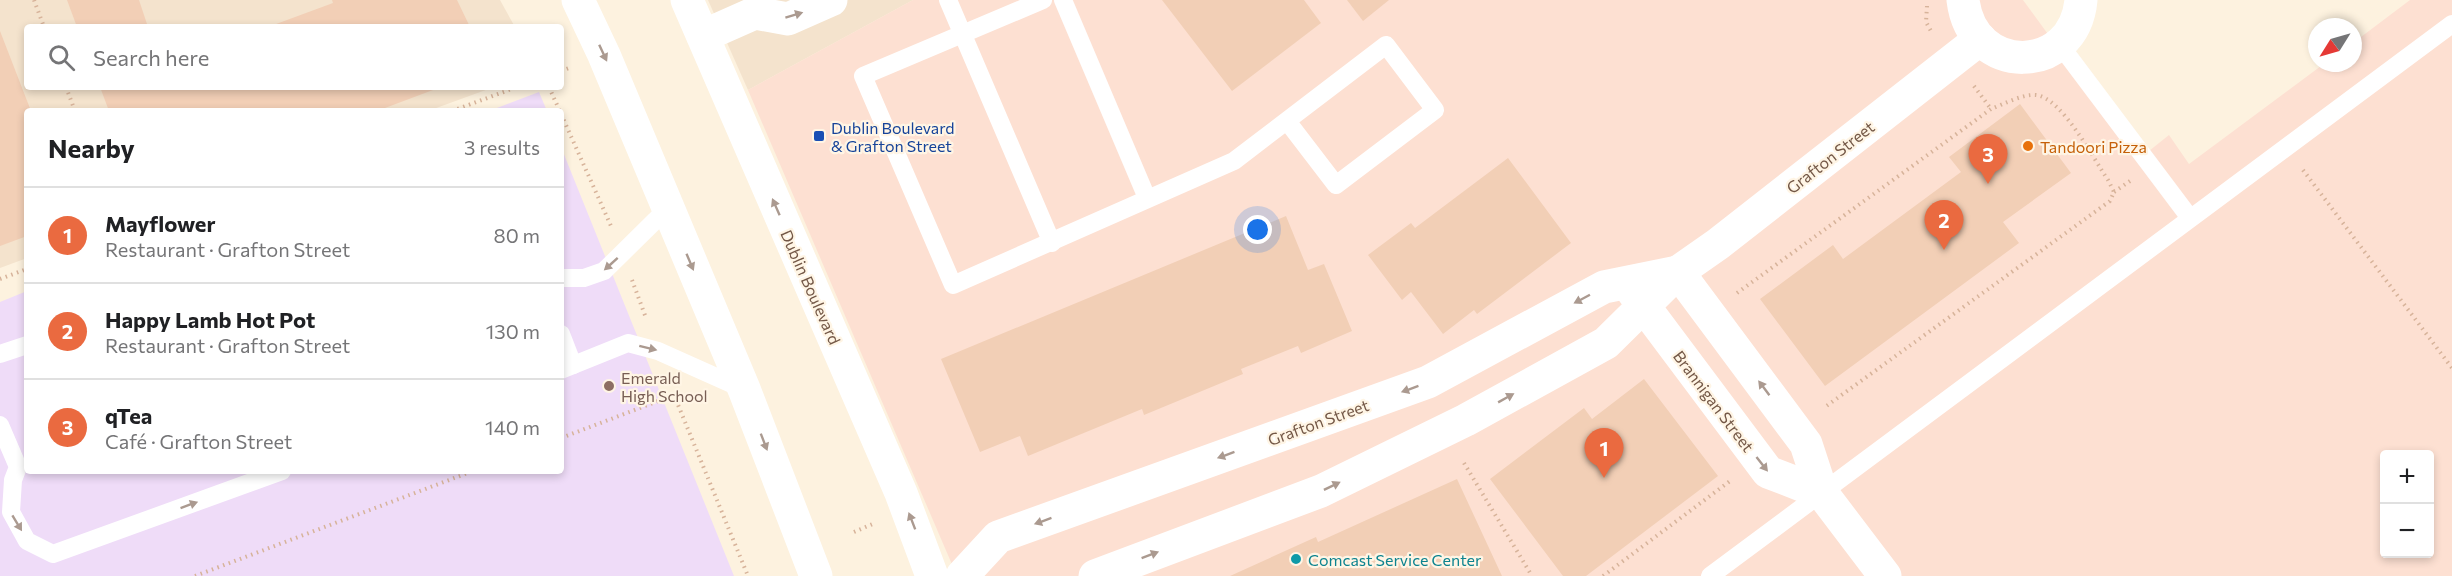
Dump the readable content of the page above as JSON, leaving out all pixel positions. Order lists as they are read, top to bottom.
{
  "streets": {
    "street": ["Grafton Street", "Dublin Boulevard", "Brannigan Street"]
  },
  "crossings": [
    ["Grafton Street", "Brannigan Street"]
  ],
  "places": {
    "transit": ["Dublin Boulevard & Grafton Street"],
    "other": ["Tandoori Pizza", "Emerald High School", "Comcast Service Center"]
  },
  "north": "bottom left",
  "page": {
    "search": "Search here",
    "heading": ["Nearby", "3 results"],
    "pins": ["3", "2", "1"],
    "list": [
      {
        "mark": "1",
        "name": "Mayflower",
        "note": "Restaurant · Grafton Street",
        "value": "80 m"
      },
      {
        "mark": "2",
        "name": "Happy Lamb Hot Pot",
        "note": "Restaurant · Grafton Street",
        "value": "130 m"
      },
      {
        "mark": "3",
        "name": "qTea",
        "note": "Café · Grafton Street",
        "value": "140 m"
      }
    ],
    "map_buttons": ["+", "−"]
  }
}
